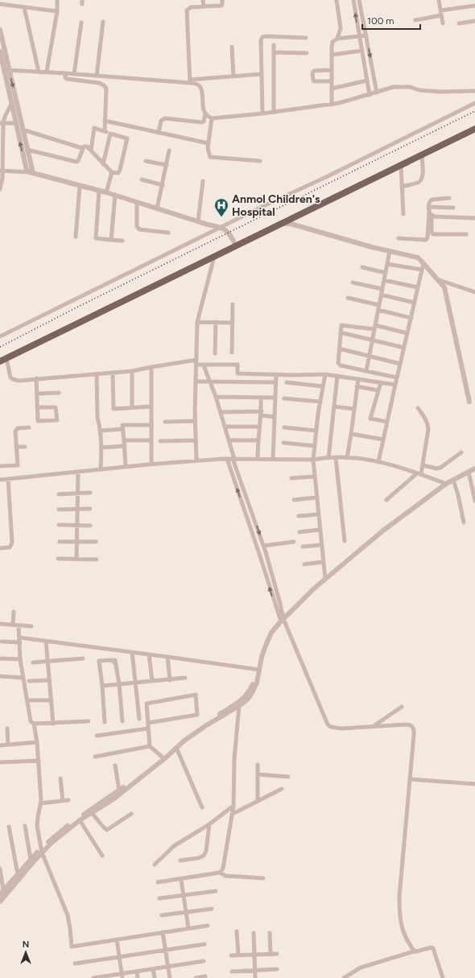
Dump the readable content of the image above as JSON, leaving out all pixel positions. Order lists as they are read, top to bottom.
{
  "places": {
    "hospital": ["Anmol Children's Hospital"]
  },
  "scale_bar": "100 m",
  "north": "top"
}
